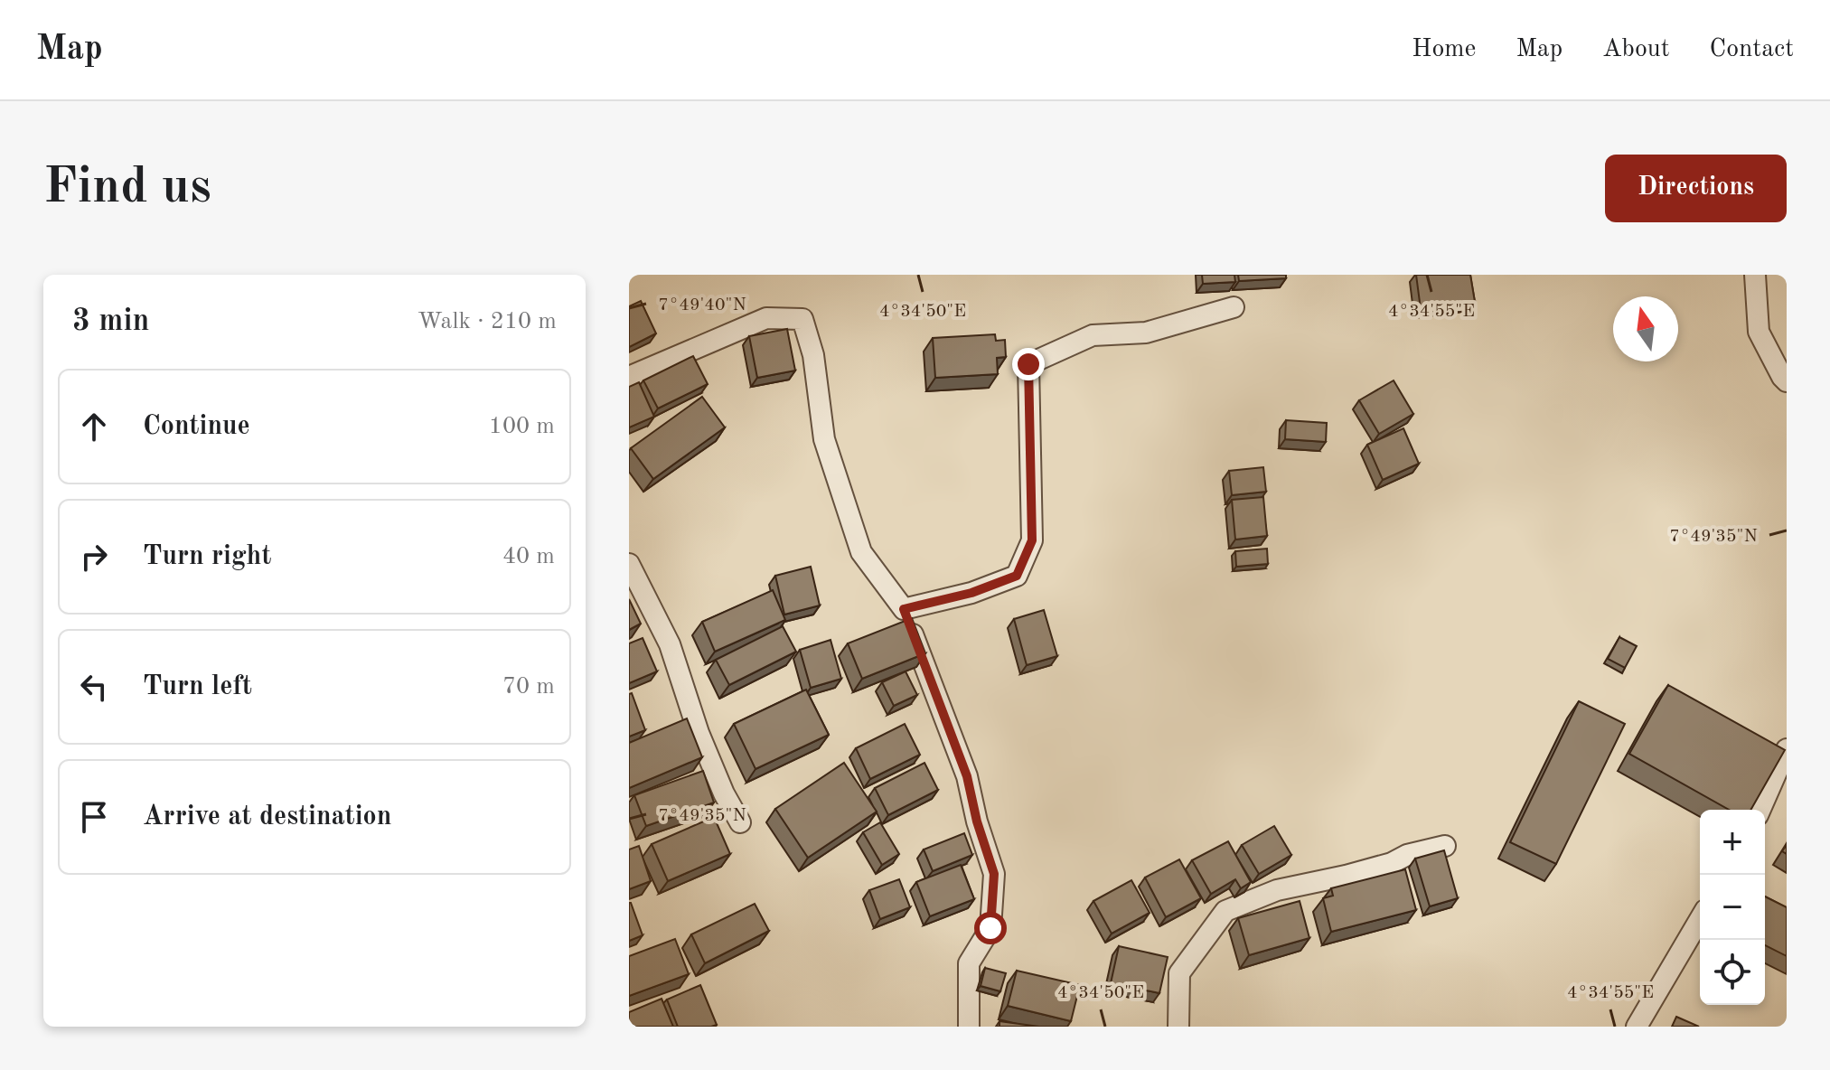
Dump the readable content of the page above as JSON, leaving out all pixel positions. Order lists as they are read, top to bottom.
{
  "north": "top",
  "page": {
    "header": "Map",
    "nav": [
      "Home",
      "Map",
      "About",
      "Contact"
    ],
    "buttons": "Directions",
    "title": "Find us",
    "heading": ["3 min", "Walk · 210 m"],
    "list": [
      ["Continue", "100 m"],
      ["Turn right", "40 m"],
      ["Turn left", "70 m"],
      "Arrive at destination"
    ],
    "map_buttons": ["+", "−"]
  },
  "coordinates": [
    "7°49'40\"N",
    "4°34'50\"E",
    "4°34'55\"E",
    "7°49'35\"N"
  ]
}
